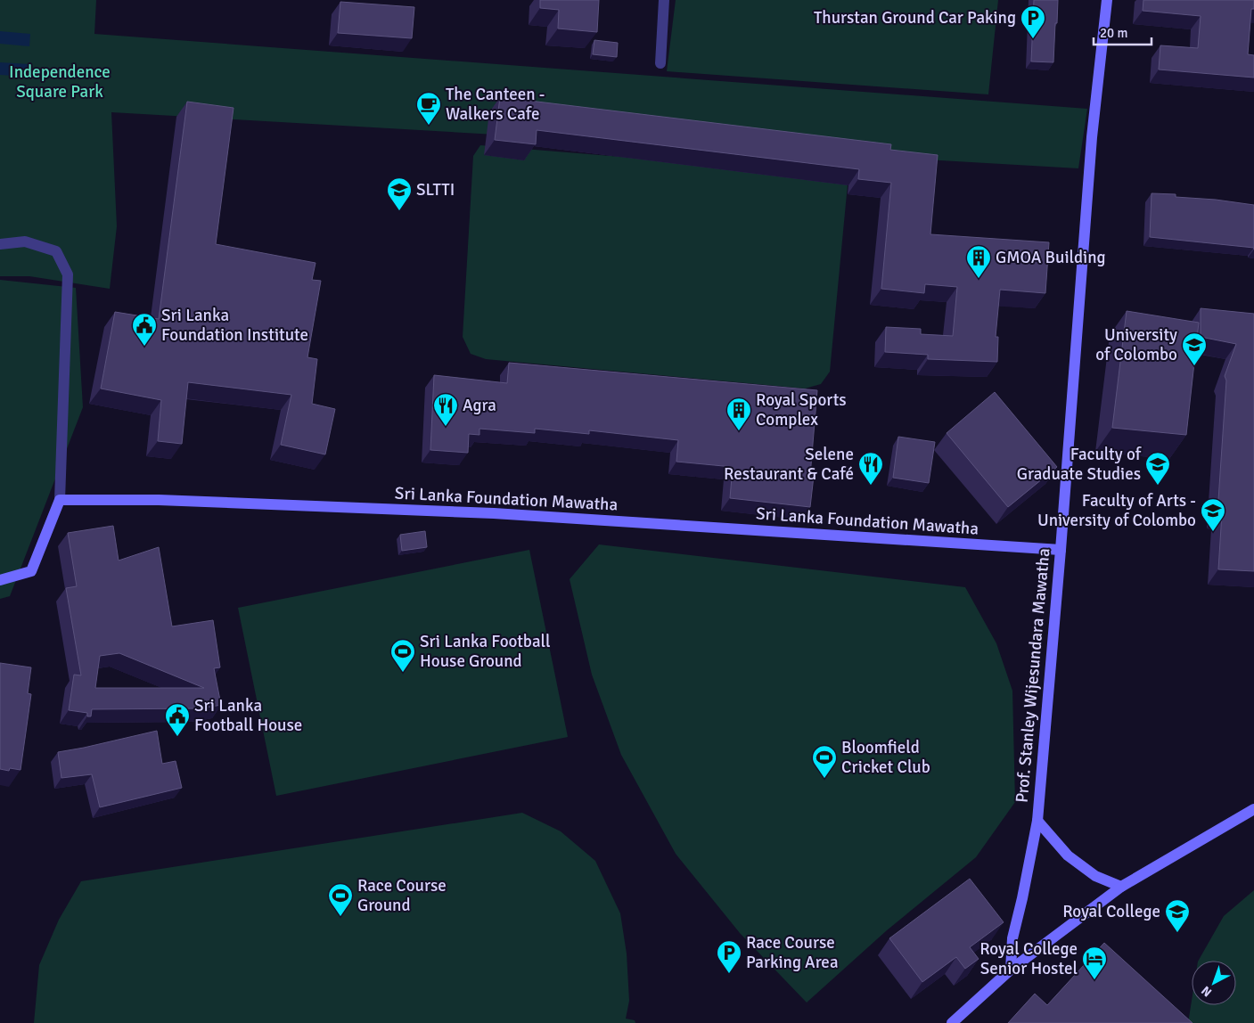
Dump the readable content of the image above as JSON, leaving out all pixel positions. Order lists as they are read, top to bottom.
{
  "streets": {
    "main road": ["Sri Lanka Foundation Mawatha", "Prof. Stanley Wijesundara Mawatha"]
  },
  "crossings": [
    ["Sri Lanka Foundation Mawatha", "Prof. Stanley Wijesundara Mawatha"]
  ],
  "parks": ["Independence Square Park"],
  "places": {
    "parking": ["Thurstan Ground Car Paking", "Race Course Parking Area"],
    "cafe": ["The Canteen - Walkers Cafe"],
    "school or university": [
      "SLTTI",
      "University of Colombo",
      "Faculty of Graduate Studies",
      "Faculty of Arts - University of Colombo",
      "Royal College"
    ],
    "building": ["GMOA Building", "Royal Sports Complex"],
    "public building": ["Sri Lanka Foundation Institute", "Sri Lanka Football House"],
    "restaurant": ["Agra", "Selene Restaurant & Café"],
    "sports": ["Sri Lanka Football House Ground", "Bloomfield Cricket Club", "Race Course Ground"],
    "hotel": ["Royal College Senior Hostel"]
  },
  "scale_bar": "20 m",
  "north": "bottom left"
}
